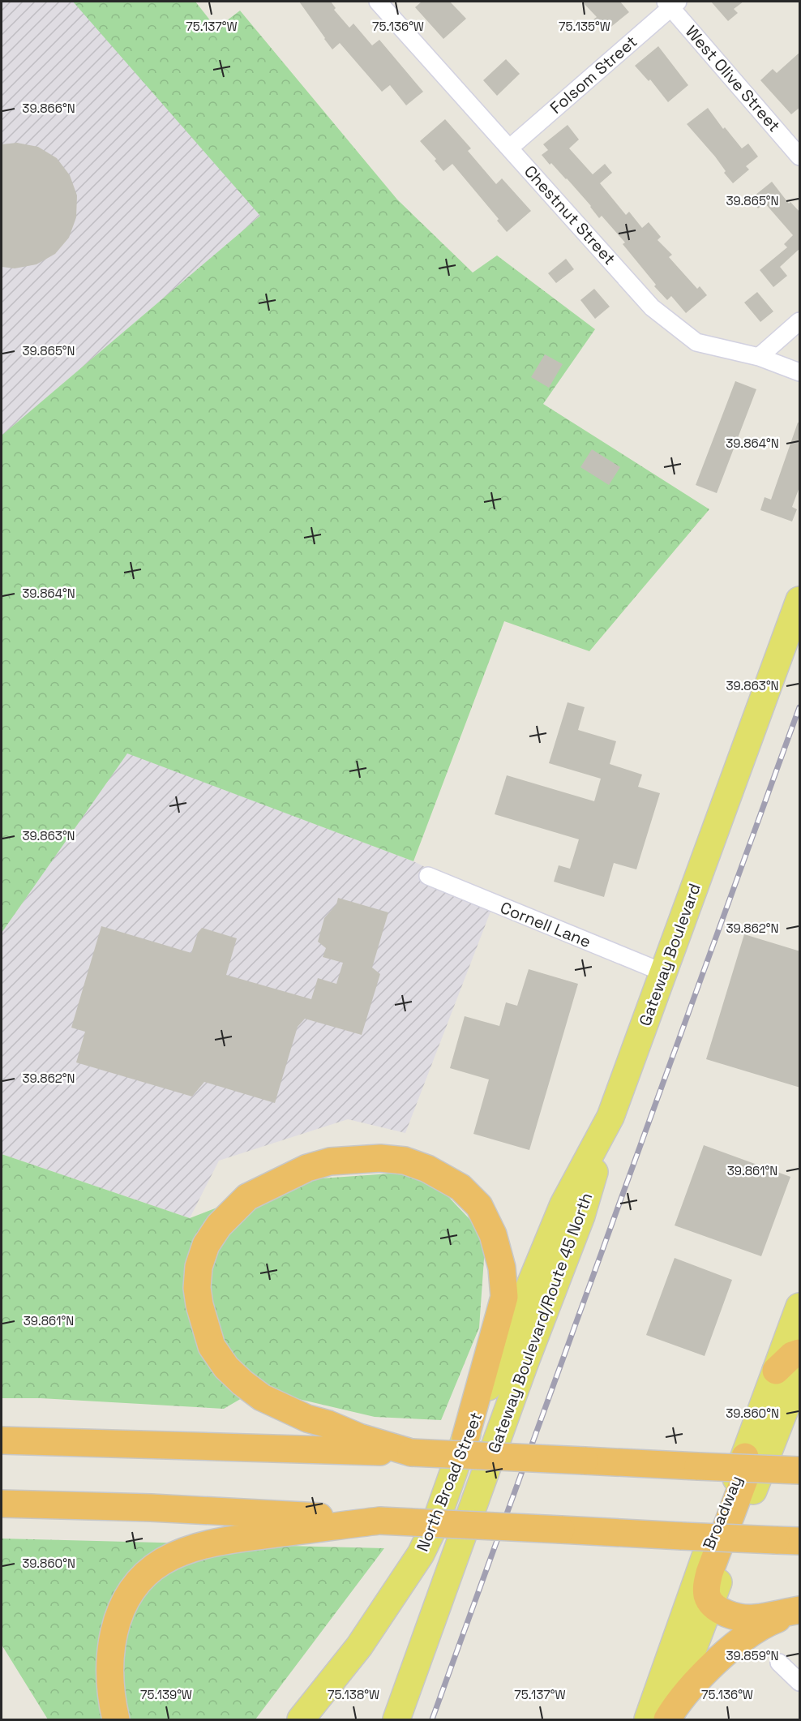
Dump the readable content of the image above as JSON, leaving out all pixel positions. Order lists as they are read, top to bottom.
{
  "streets": {
    "main road": [
      "Gateway Boulevard",
      "Gateway Boulevard/Route 45 North",
      "North Broad Street",
      "Broadway"
    ],
    "street": [
      "Folsom Street",
      "West Olive Street",
      "Chestnut Street",
      "Cornell Lane"
    ]
  },
  "crossings": [
    ["Folsom Street", "West Olive Street"],
    ["Folsom Street", "Chestnut Street"],
    ["Cornell Lane", "Gateway Boulevard"],
    ["Gateway Boulevard", "Gateway Boulevard/Route 45 North"],
    ["Gateway Boulevard", "North Broad Street"]
  ],
  "coordinates": [
    "75.137°W",
    "75.136°W",
    "75.135°W",
    "39.866°N",
    "39.865°N",
    "39.864°N",
    "39.863°N",
    "39.862°N",
    "39.861°N",
    "39.860°N",
    "39.859°N",
    "75.139°W",
    "75.138°W"
  ]
}
